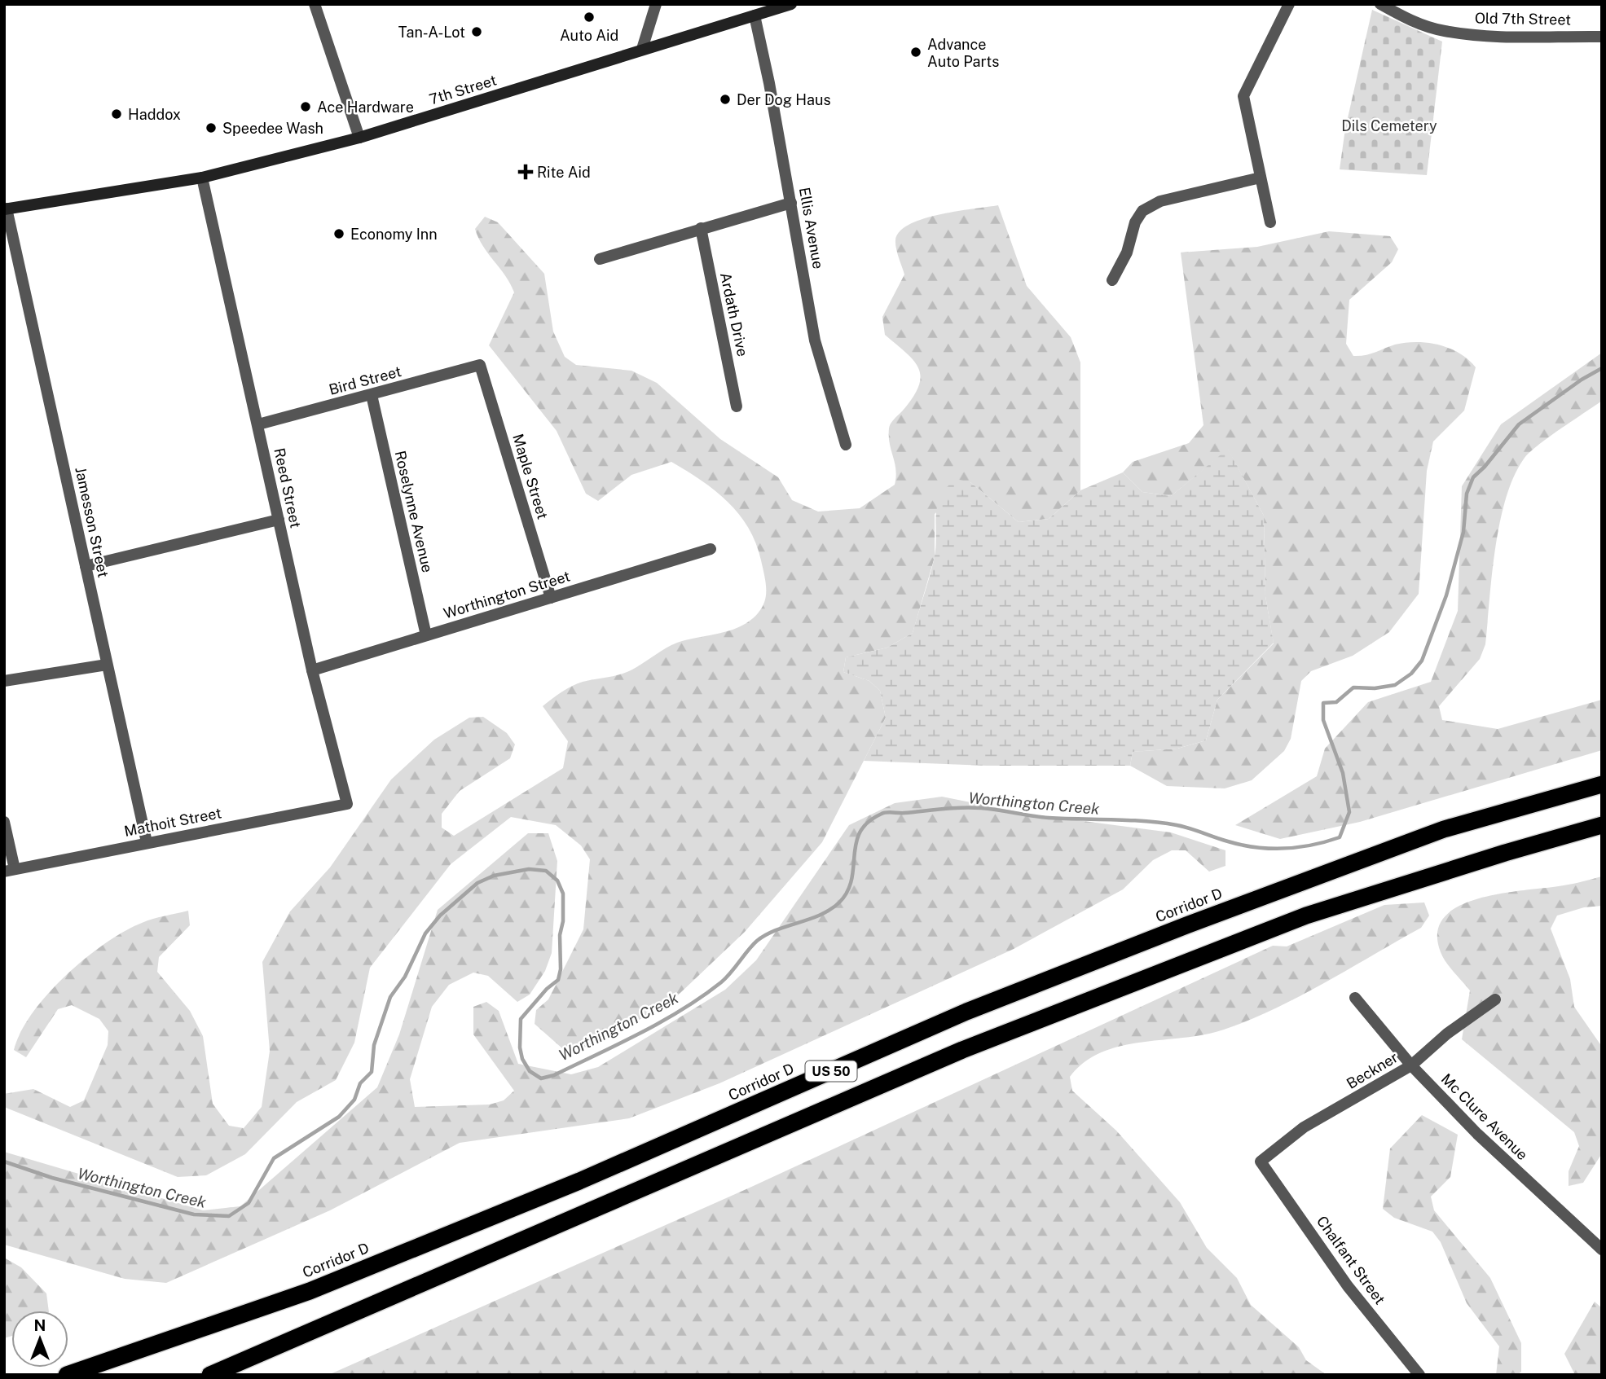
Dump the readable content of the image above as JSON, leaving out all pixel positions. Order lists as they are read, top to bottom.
{
  "streets": {
    "highway": ["Corridor D", "US 50"],
    "main road": ["7th Street"],
    "street": [
      "Old 7th Street",
      "Ellis Avenue",
      "Ardath Drive",
      "Bird Street",
      "Maple Street",
      "Reed Street",
      "Roselynne Avenue",
      "Jamesson Street",
      "Worthington Street",
      "Mathoit Street",
      "Beckner",
      "Mc Clure Avenue",
      "Chalfant Street"
    ]
  },
  "crossings": [
    ["7th Street", "Ellis Avenue"],
    ["7th Street", "Reed Street"],
    ["7th Street", "Jamesson Street"],
    ["Bird Street", "Maple Street"],
    ["Bird Street", "Reed Street"],
    ["Bird Street", "Roselynne Avenue"],
    ["Maple Street", "Worthington Street"],
    ["Reed Street", "Worthington Street"],
    ["Reed Street", "Mathoit Street"],
    ["Roselynne Avenue", "Worthington Street"],
    ["Jamesson Street", "Mathoit Street"],
    ["Beckner", "Mc Clure Avenue"],
    ["Beckner", "Chalfant Street"]
  ],
  "water": ["Worthington Creek"],
  "parks": ["Dils Cemetery"],
  "places": {
    "other": [
      "Auto Aid",
      "Tan-A-Lot",
      "Advance Auto Parts",
      "Der Dog Haus",
      "Ace Hardware",
      "Haddox",
      "Speedee Wash",
      "Economy Inn"
    ],
    "health": ["Rite Aid"]
  },
  "north": "top"
}
